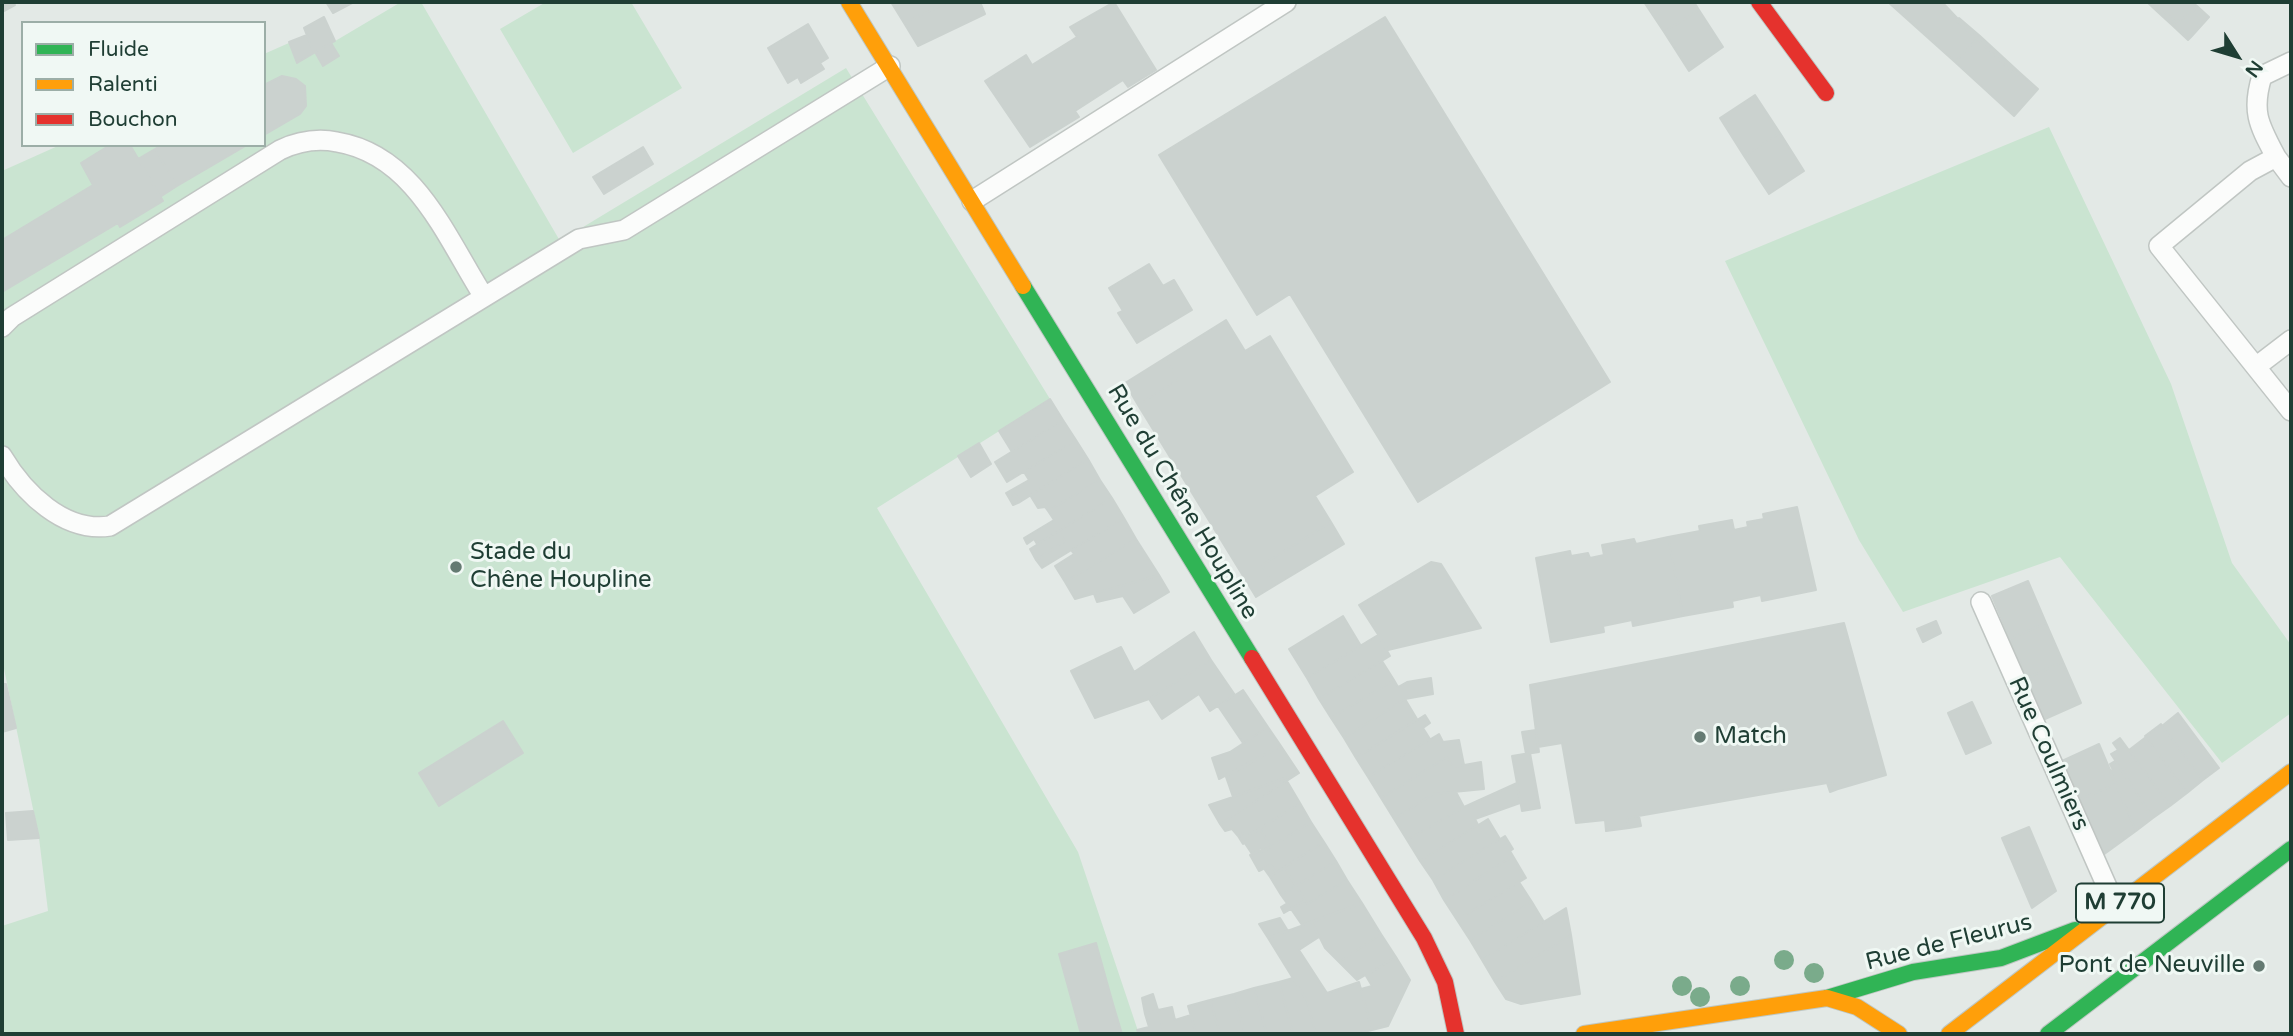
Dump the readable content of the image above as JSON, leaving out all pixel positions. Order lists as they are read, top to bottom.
{
  "streets": {
    "street": ["Rue du Chêne Houpline", "M 770", "Rue de Fleurus"],
    "lane": ["Rue Coulmiers"]
  },
  "crossings": [
    ["Rue Coulmiers", "M 770"],
    ["Rue Coulmiers", "Rue de Fleurus"],
    ["M 770", "Rue de Fleurus"]
  ],
  "places": ["Stade du Chêne Houpline", "Match", "Pont de Neuville"],
  "legend": ["Fluide", "Ralenti", "Bouchon"],
  "north": "bottom right"
}
